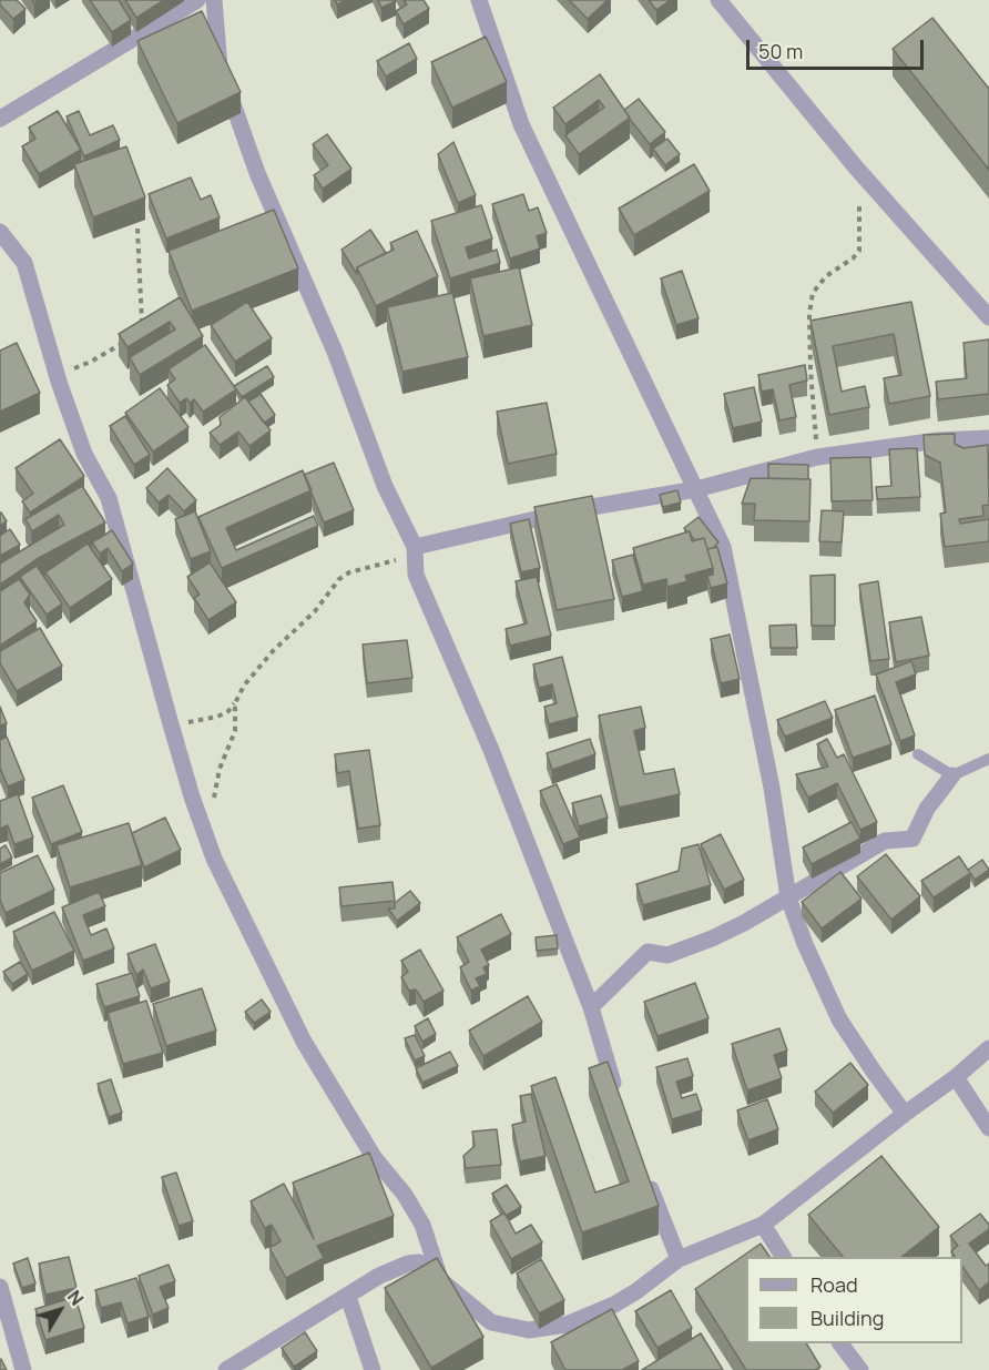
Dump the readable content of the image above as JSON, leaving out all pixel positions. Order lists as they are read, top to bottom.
{
  "legend": ["Road", "Building"],
  "scale_bar": "50 m",
  "north": "top right"
}
